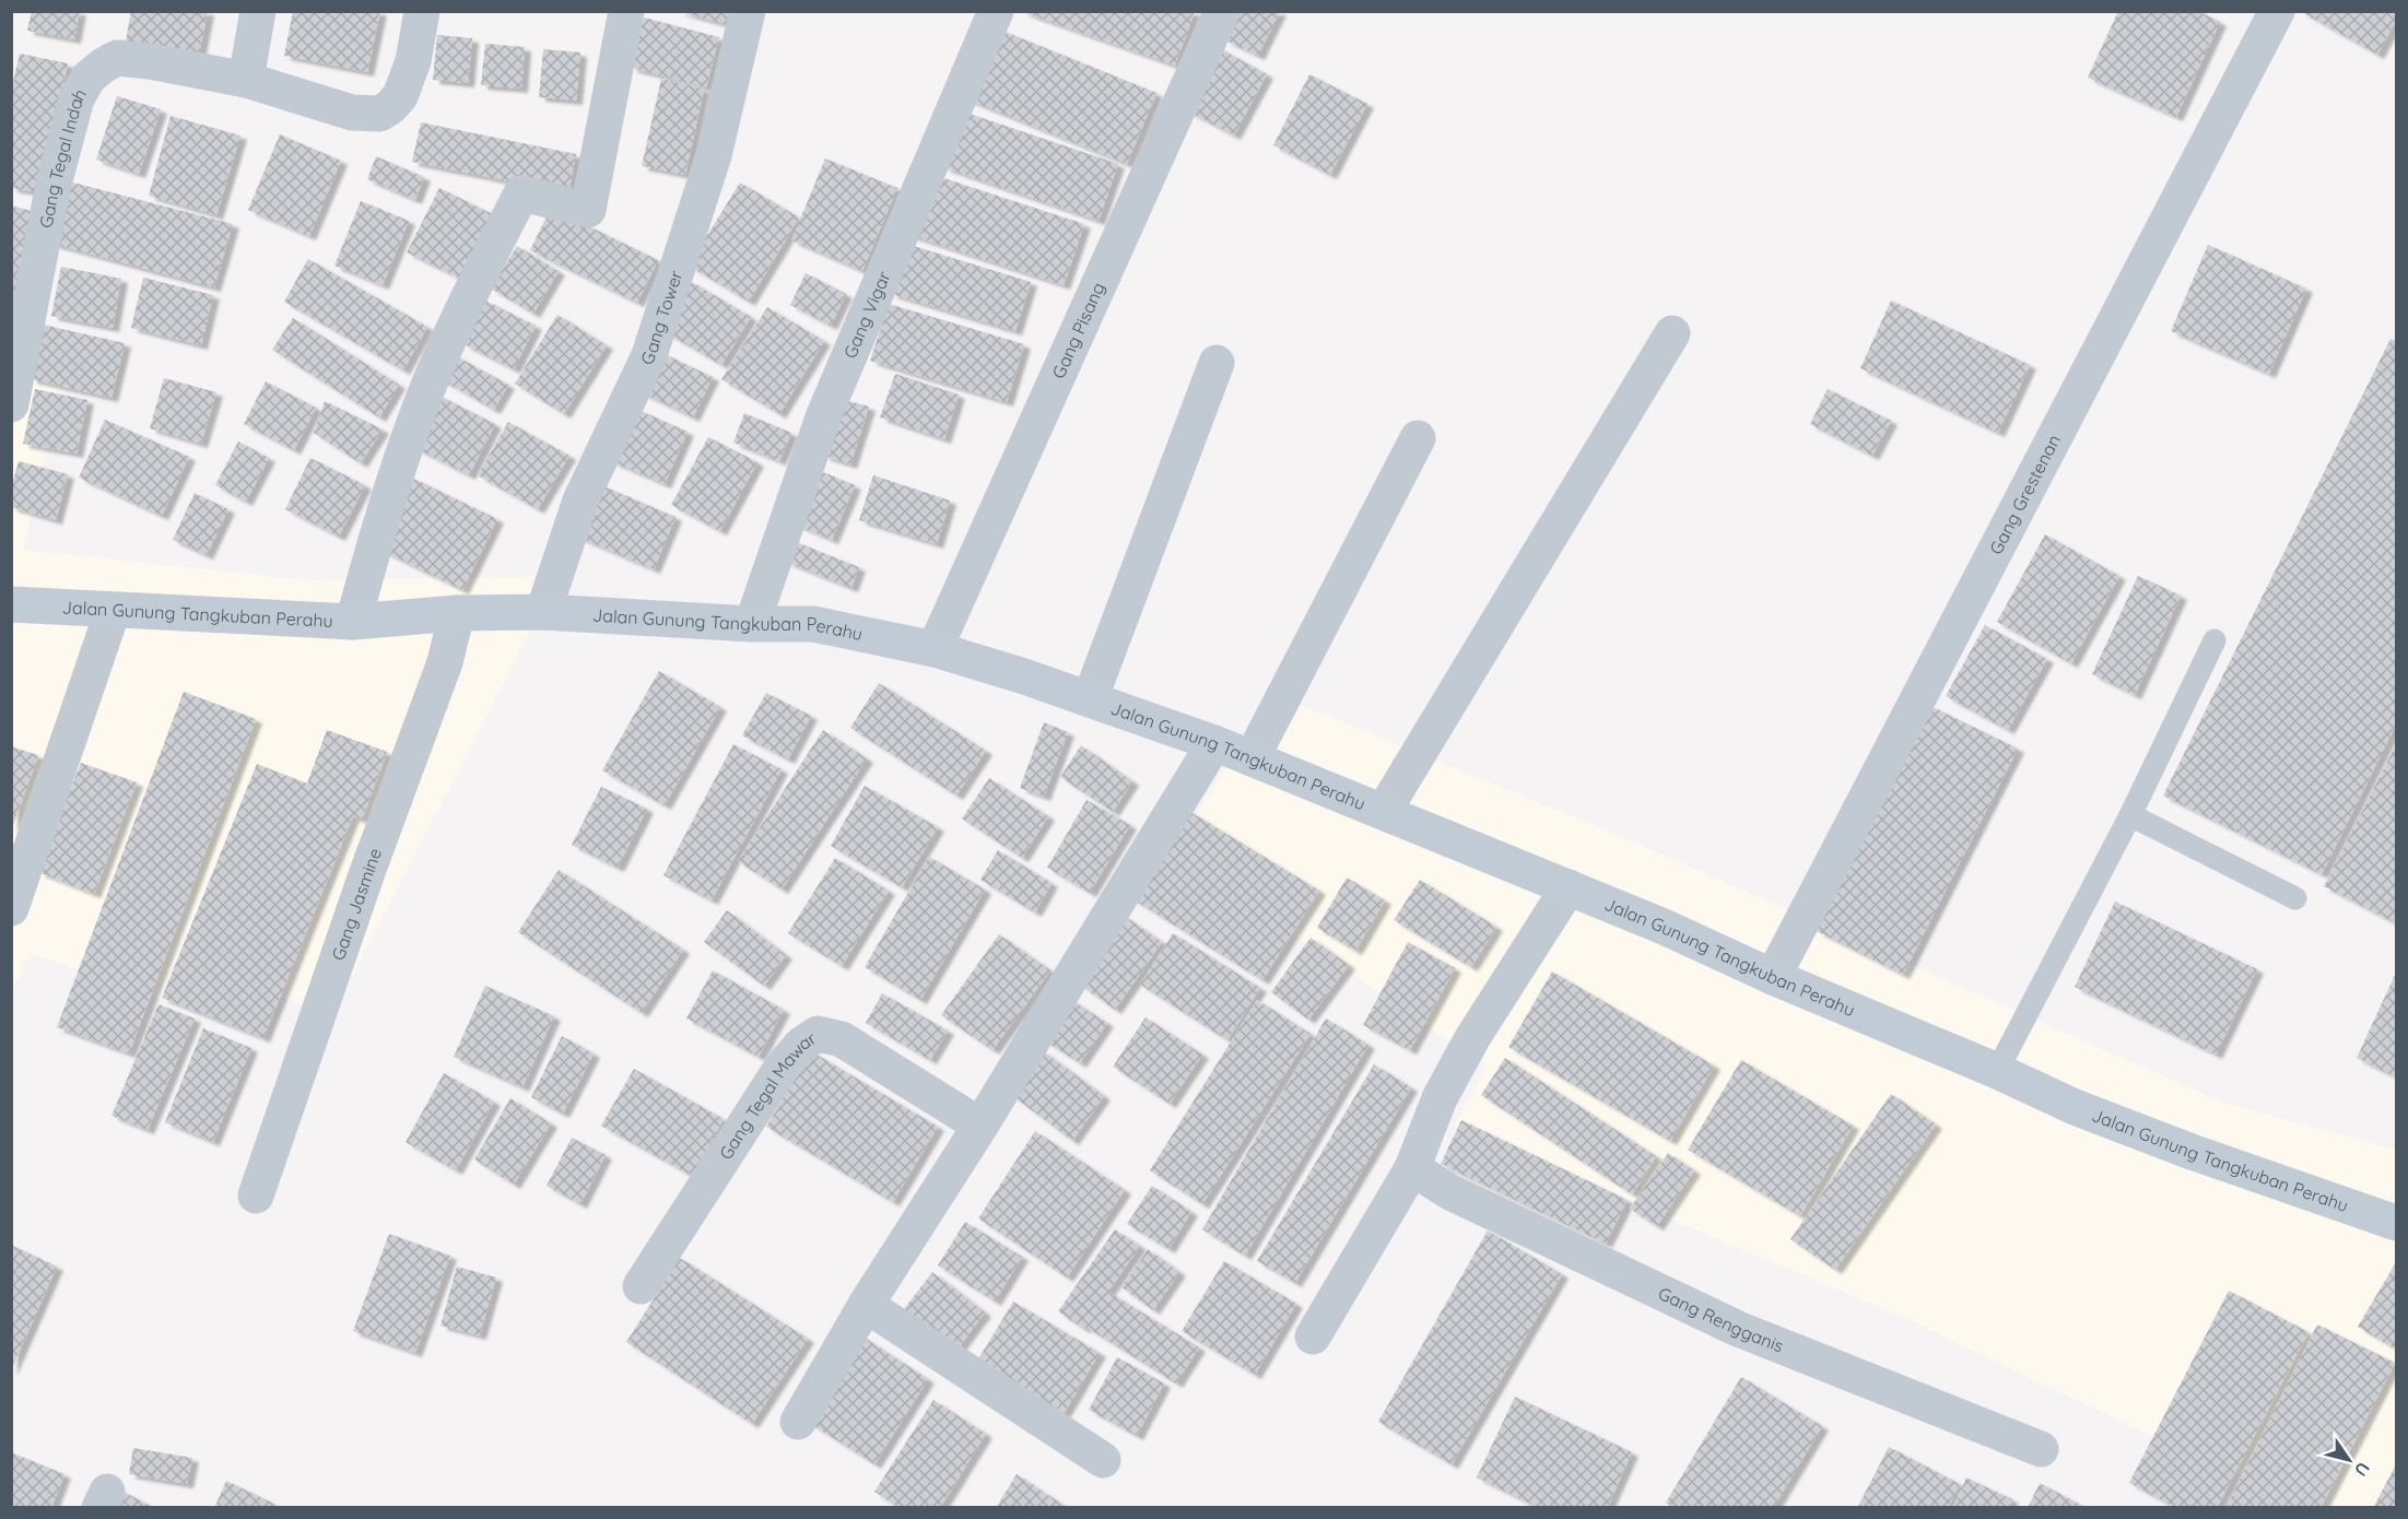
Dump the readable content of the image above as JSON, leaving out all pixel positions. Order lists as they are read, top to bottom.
{
  "streets": {
    "street": [
      "Gang Tegal Indah",
      "Gang Vigar",
      "Gang Tower",
      "Gang Pisang",
      "Gang Grestenan",
      "Jalan Gunung Tangkuban Perahu",
      "Gang Jasmine",
      "Gang Tegal Mawar",
      "Gang Rengganis"
    ]
  },
  "crossings": [
    ["Gang Vigar", "Jalan Gunung Tangkuban Perahu"],
    ["Gang Tower", "Jalan Gunung Tangkuban Perahu"],
    ["Gang Pisang", "Jalan Gunung Tangkuban Perahu"],
    ["Gang Grestenan", "Jalan Gunung Tangkuban Perahu"],
    ["Jalan Gunung Tangkuban Perahu", "Gang Jasmine"]
  ],
  "north": "bottom right"
}
